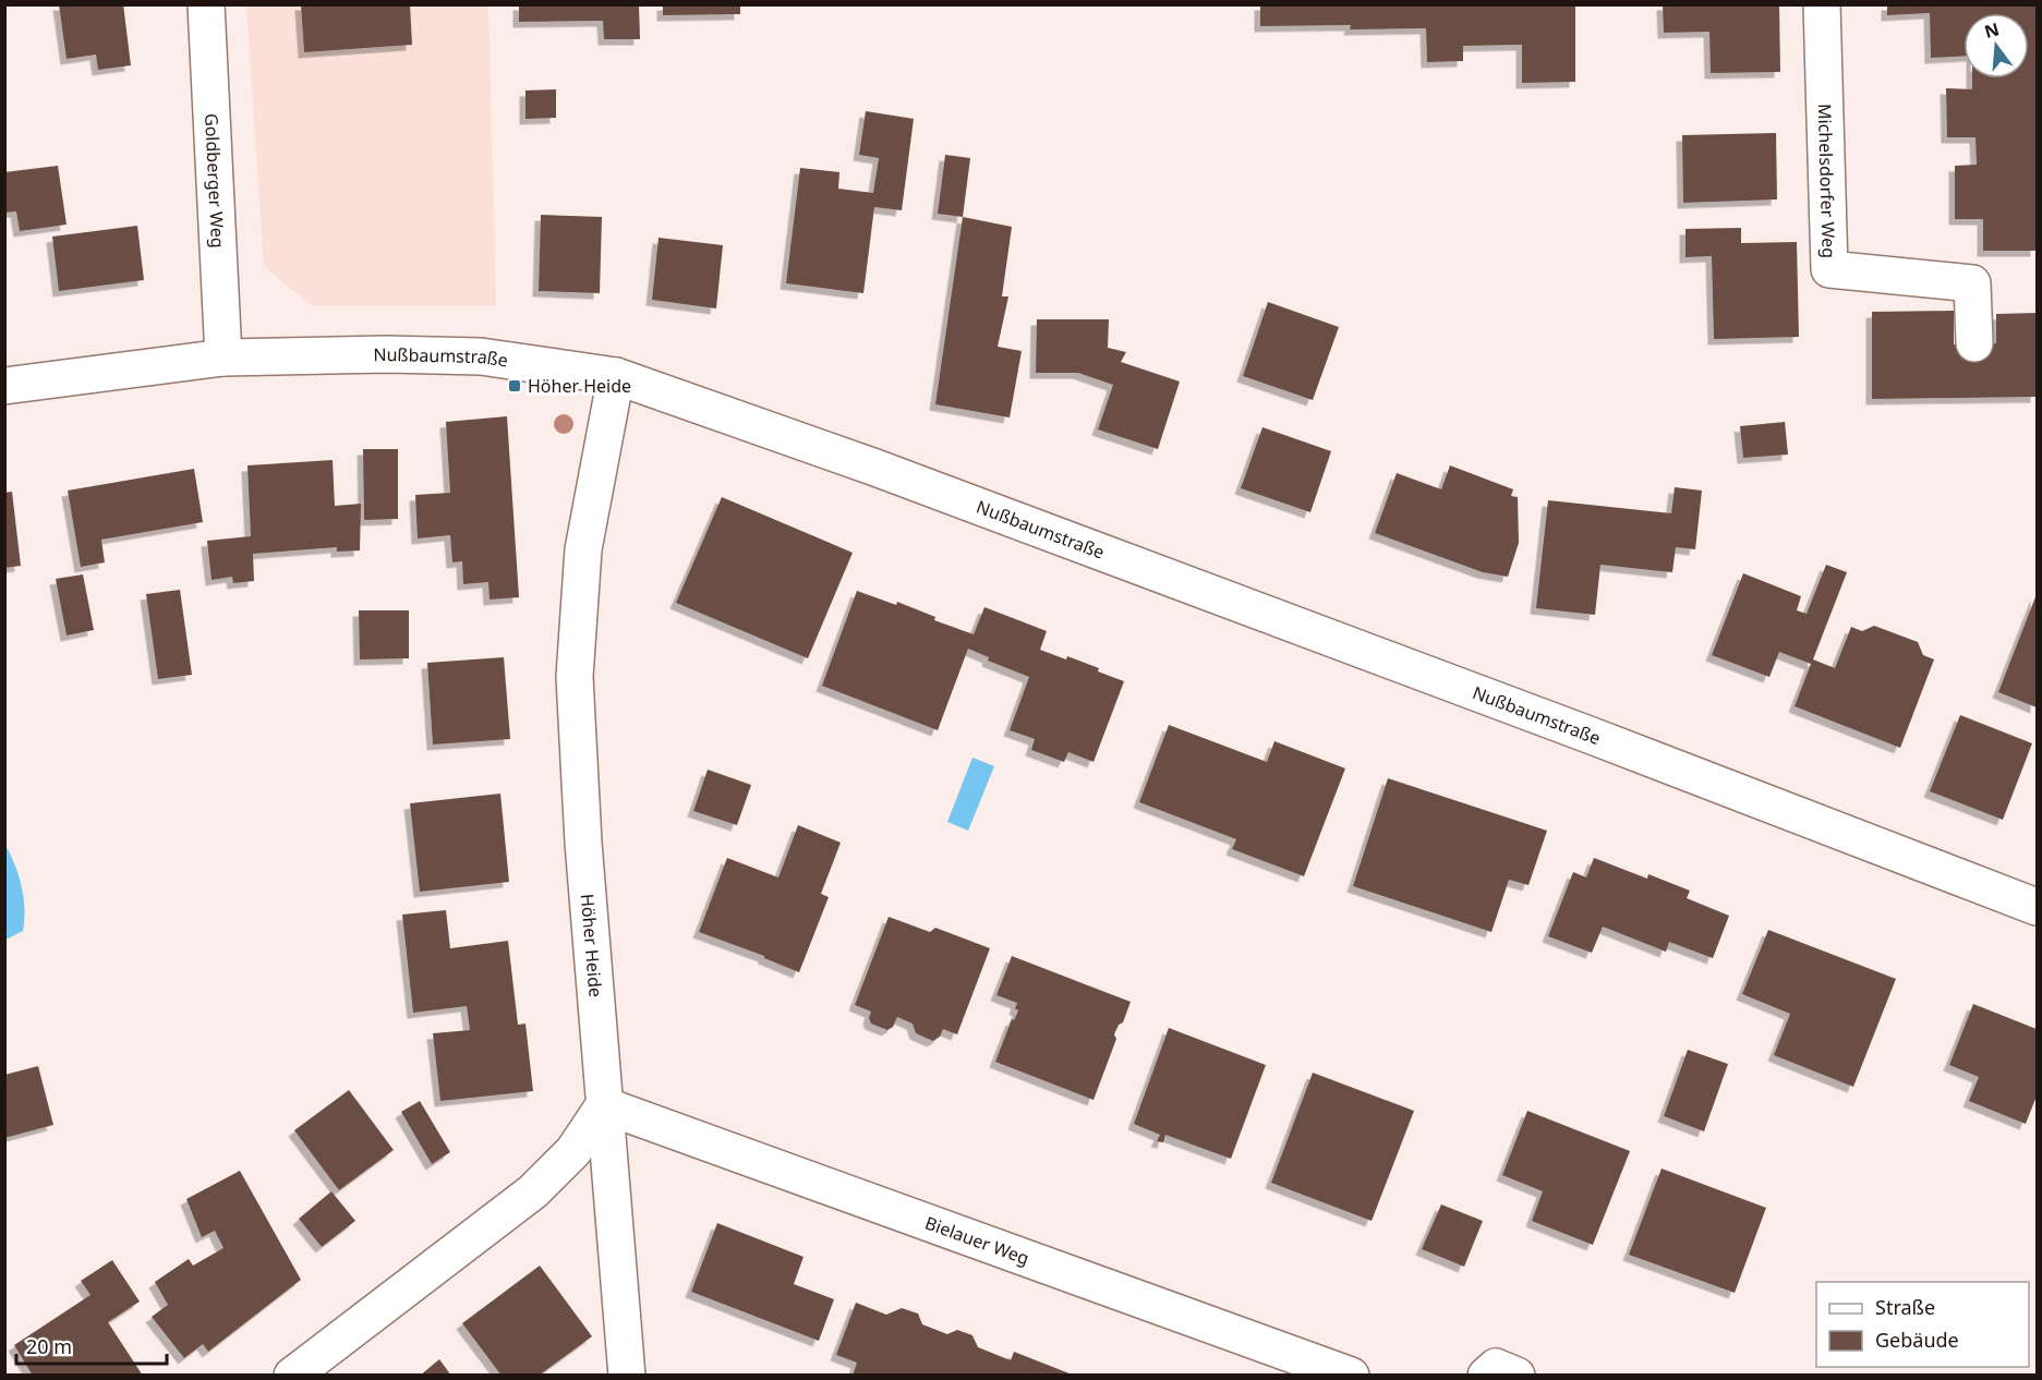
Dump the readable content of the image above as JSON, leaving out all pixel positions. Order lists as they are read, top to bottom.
{
  "streets": {
    "street": [
      "Michelsdorfer Weg",
      "Goldberger Weg",
      "Nußbaumstraße",
      "Höher Heide",
      "Bielauer Weg"
    ]
  },
  "crossings": [
    ["Goldberger Weg", "Nußbaumstraße"],
    ["Nußbaumstraße", "Höher Heide"],
    ["Höher Heide", "Bielauer Weg"]
  ],
  "places": {
    "transit": ["Höher Heide"]
  },
  "legend": ["Straße", "Gebäude"],
  "scale_bar": "20 m",
  "north": "top"
}
